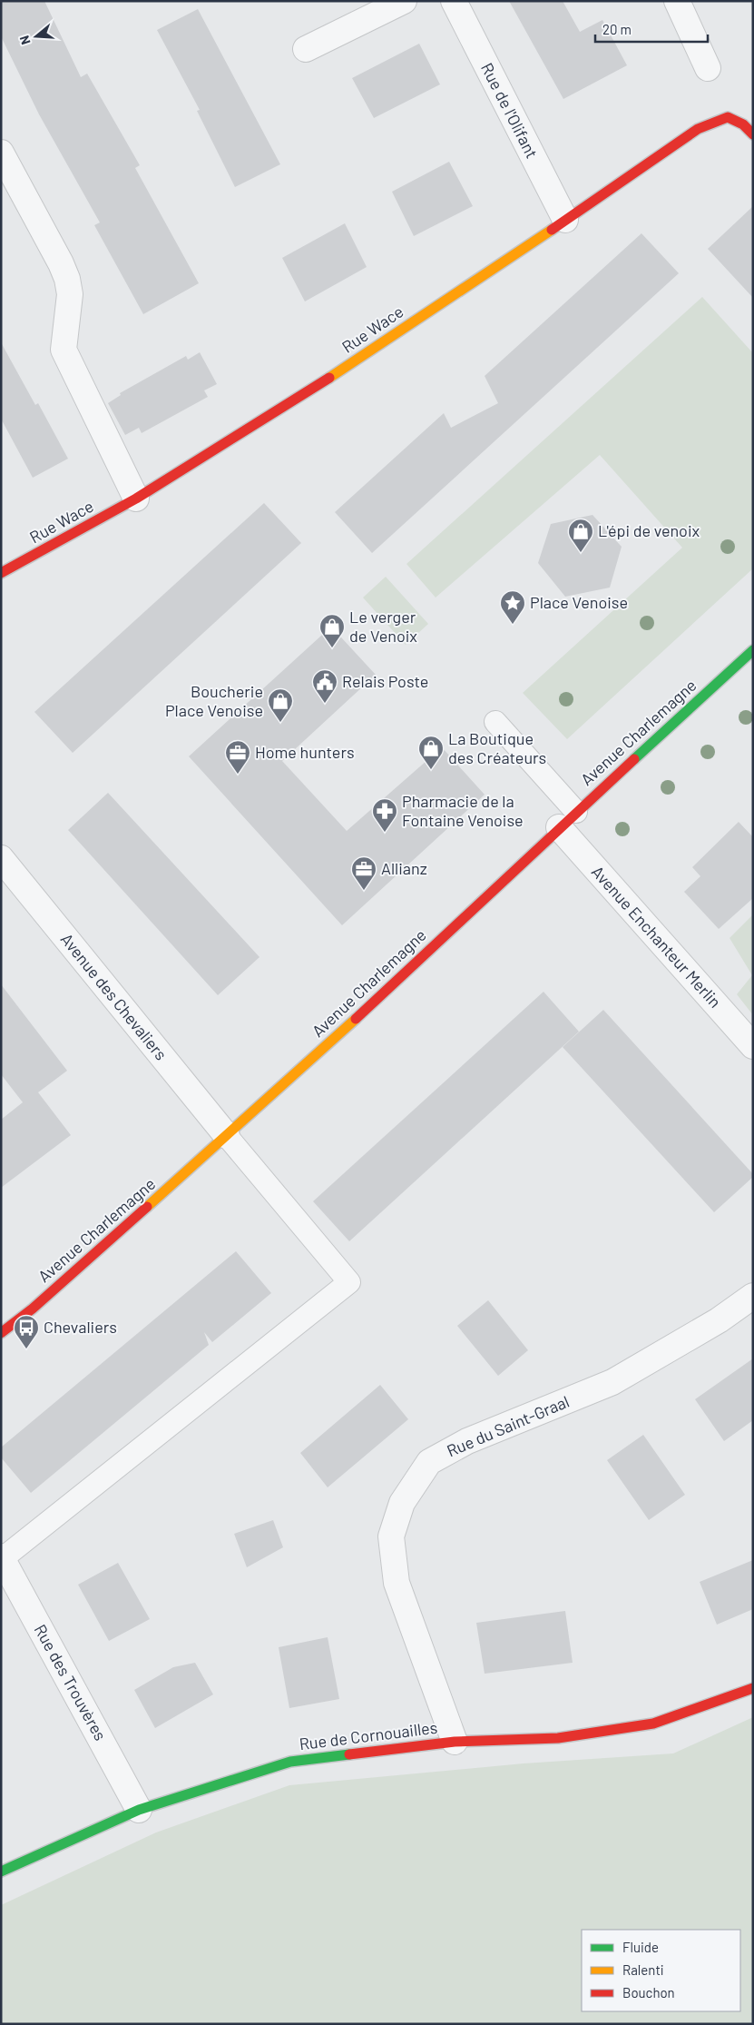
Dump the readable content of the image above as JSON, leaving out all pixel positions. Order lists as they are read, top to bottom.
{
  "streets": {
    "street": [
      "Rue de l'Olifant",
      "Rue Wace",
      "Avenue Charlemagne",
      "Avenue Enchanteur Merlin",
      "Avenue des Chevaliers",
      "Rue du Saint-Graal",
      "Rue des Trouvères",
      "Rue de Cornouailles"
    ]
  },
  "crossings": [
    ["Rue de l'Olifant", "Rue Wace"],
    ["Avenue Charlemagne", "Avenue Enchanteur Merlin"],
    ["Avenue Charlemagne", "Avenue des Chevaliers"],
    ["Rue du Saint-Graal", "Rue de Cornouailles"],
    ["Rue des Trouvères", "Rue de Cornouailles"]
  ],
  "places": {
    "shop": [
      "L'épi de venoix",
      "Le verger de Venoix",
      "Boucherie Place Venoise",
      "La Boutique des Créateurs"
    ],
    "place": ["Place Venoise"],
    "public building": ["Relais Poste"],
    "office": ["Home hunters", "Allianz"],
    "pharmacy": ["Pharmacie de la Fontaine Venoise"],
    "bus stop": ["Chevaliers"]
  },
  "legend": ["Fluide", "Ralenti", "Bouchon"],
  "scale_bar": "20 m",
  "north": "left"
}
